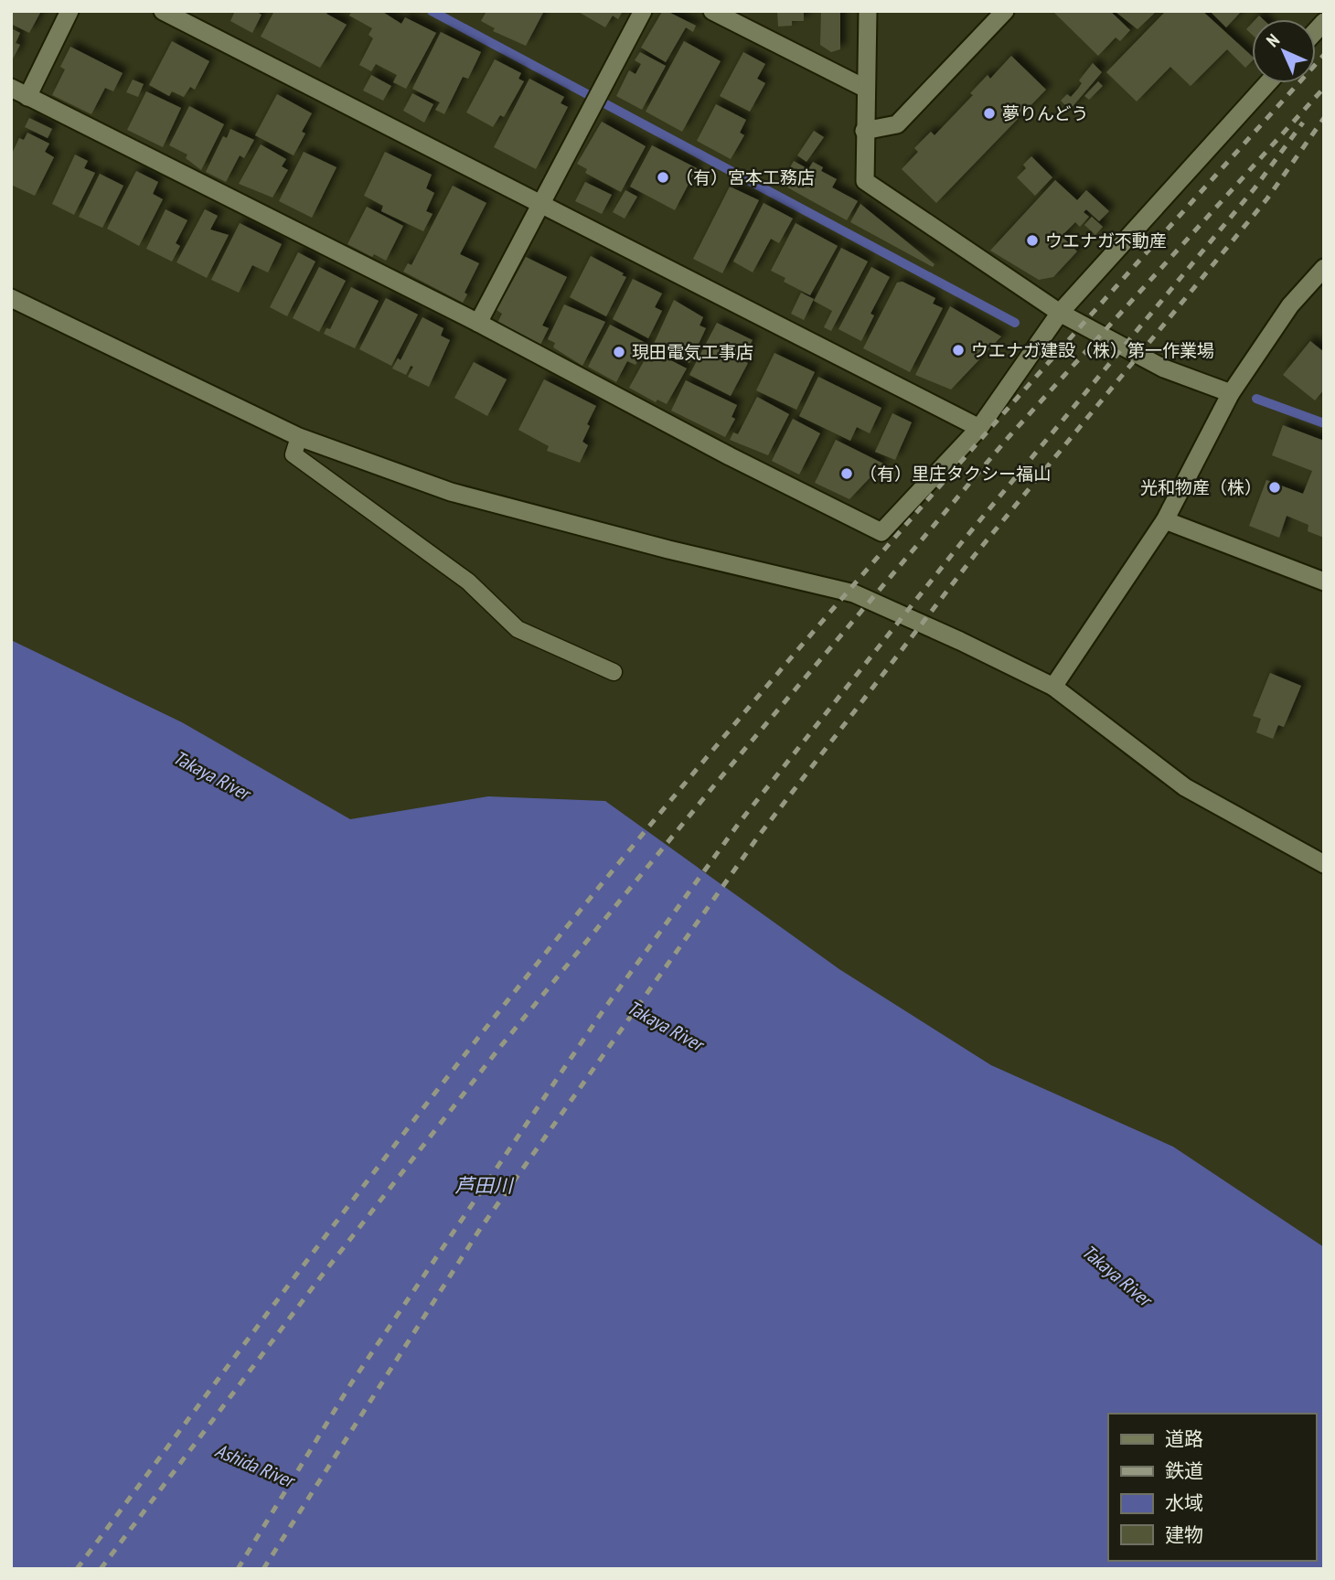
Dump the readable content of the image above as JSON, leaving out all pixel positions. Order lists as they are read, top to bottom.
{
  "water": ["Takaya River", "芦田川", "Ashida River"],
  "places": [
    "夢りんどう",
    "（有）宮本工務店",
    "ウエナガ不動産",
    "ウエナガ建設（株）第一作業場",
    "現田電気工事店",
    "（有）里庄タクシー福山",
    "光和物産（株）"
  ],
  "legend": [
    "道路",
    "鉄道",
    "水域",
    "建物"
  ],
  "north": "top left"
}
